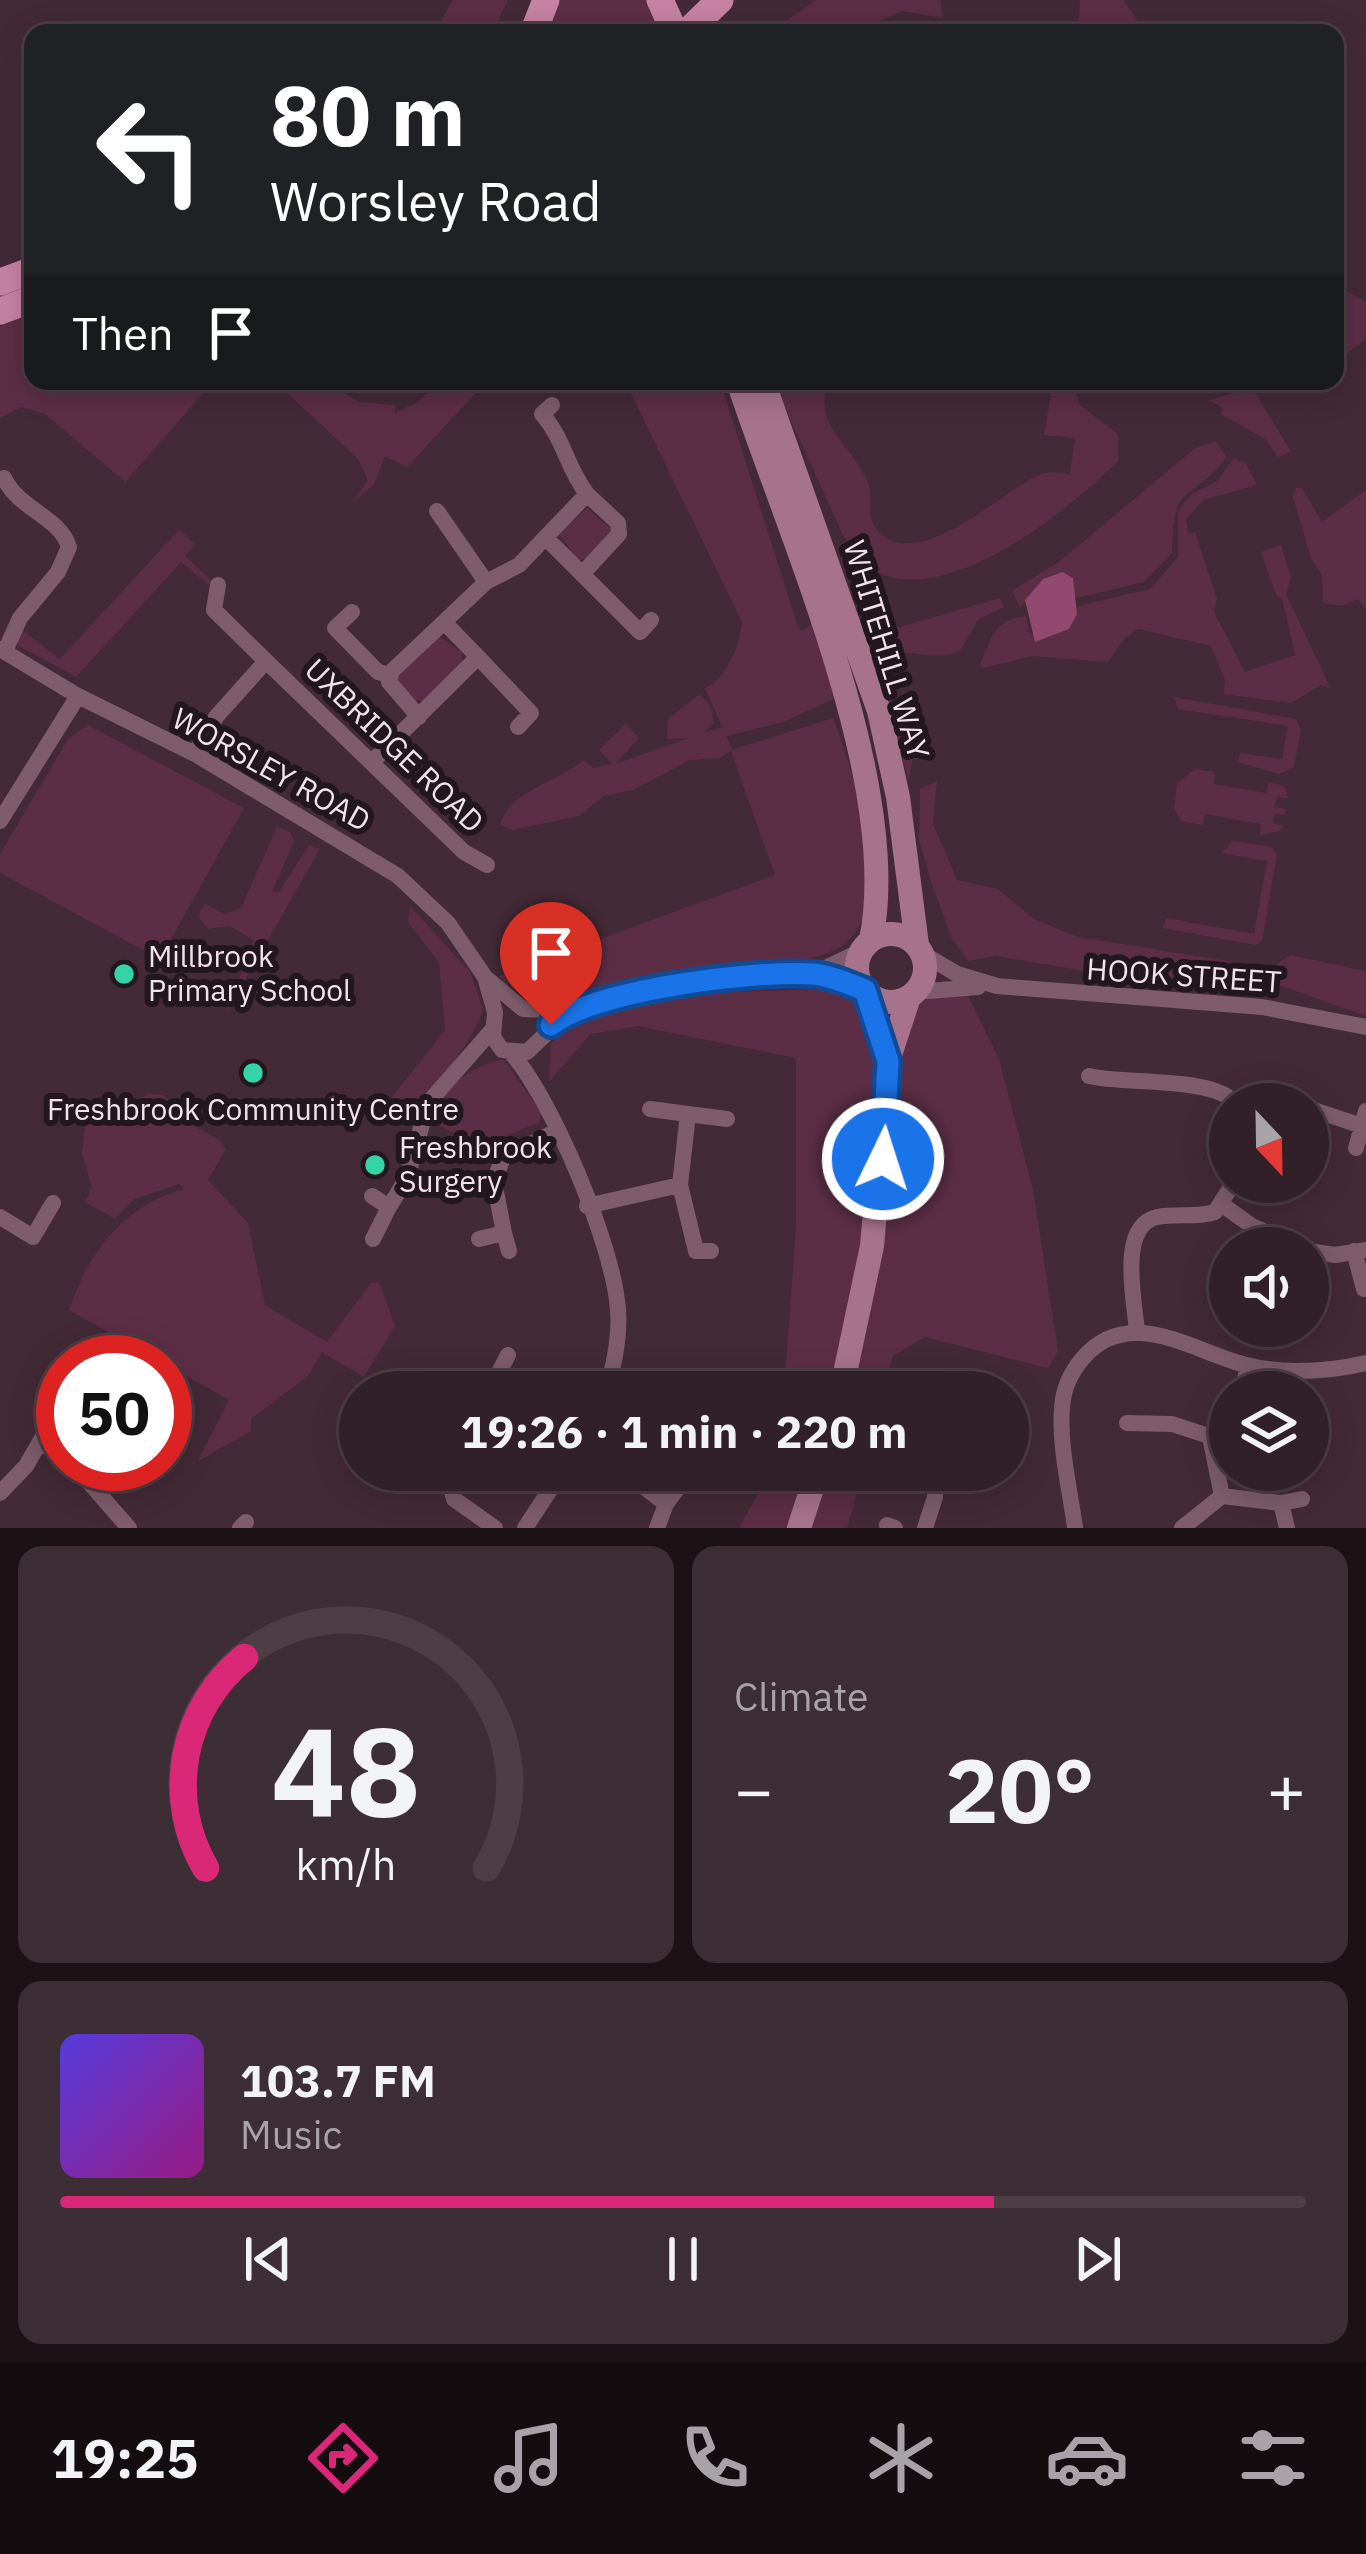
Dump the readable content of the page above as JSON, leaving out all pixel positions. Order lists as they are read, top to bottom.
{
  "streets": {
    "main road": ["WHITEHILL WAY"],
    "street": ["UXBRIDGE ROAD", "WORSLEY ROAD", "HOOK STREET"]
  },
  "crossings": [
    ["WHITEHILL WAY", "HOOK STREET"],
    ["UXBRIDGE ROAD", "WORSLEY ROAD"]
  ],
  "places": ["Millbrook Primary School", "Freshbrook Community Centre", "Freshbrook Surgery"],
  "north": "bottom",
  "page": {
    "turn": ["80 m", "Worsley Road"],
    "then": "Then",
    "limit": "50",
    "trip": "19:26 · 1 min · 220 m",
    "tile": "Climate",
    "heat": ["−", "20°", "+"],
    "song": ["103.7 FM", "Music"],
    "tabs": "19:25",
    "gauge": ["48", "km/h"]
  }
}
